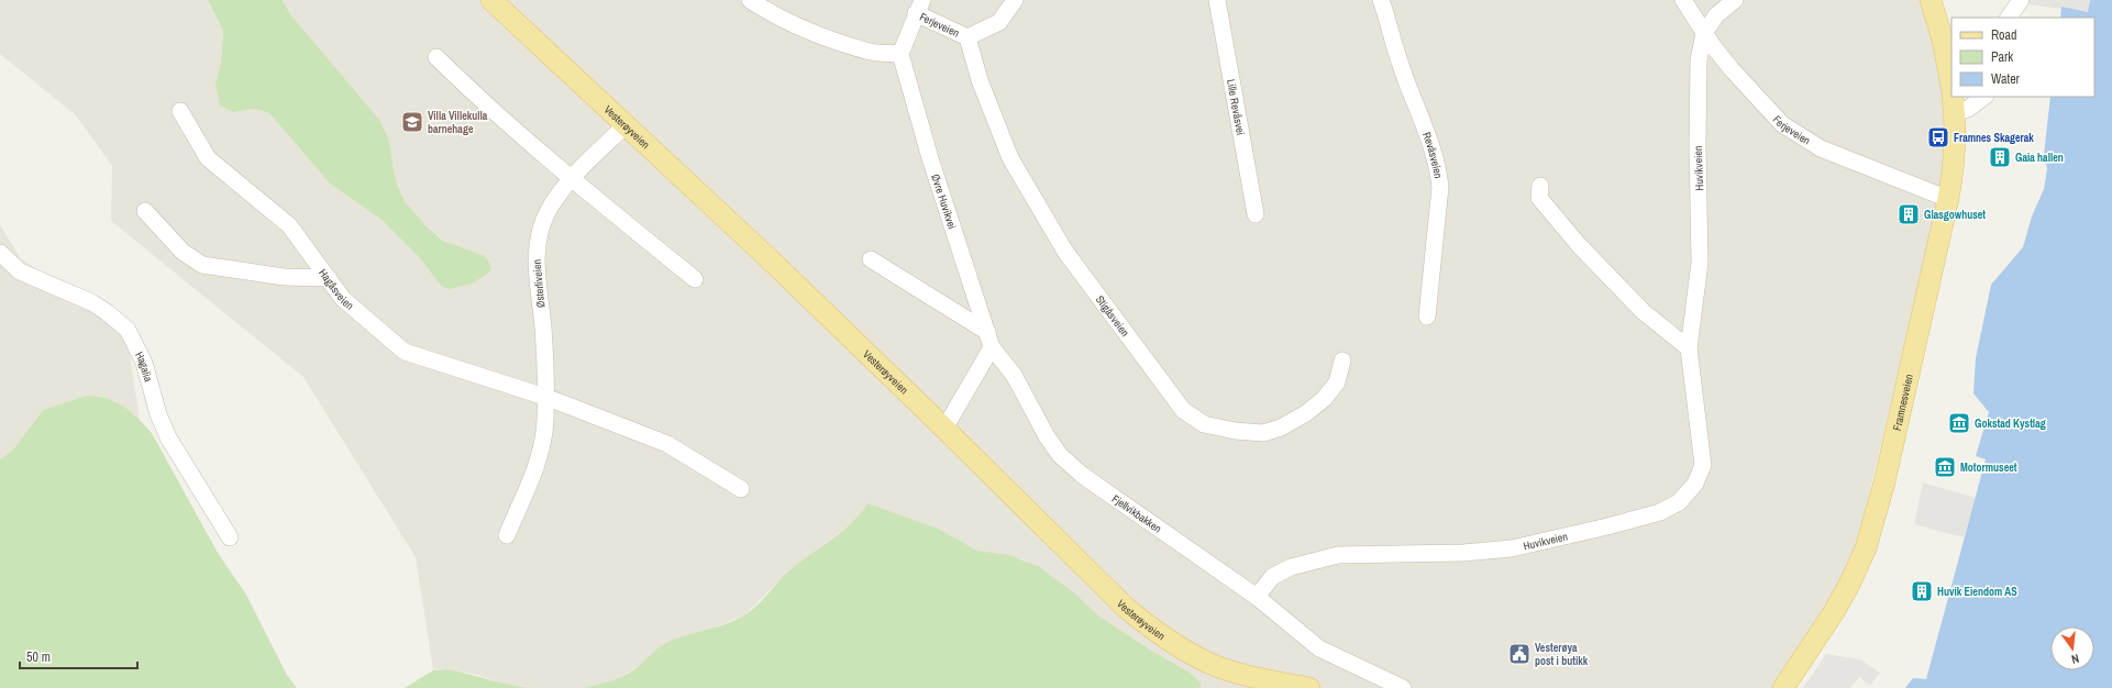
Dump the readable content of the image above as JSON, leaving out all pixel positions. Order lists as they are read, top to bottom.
{
  "streets": {
    "main road": ["Vesterøyveien", "Framnesveien"],
    "street": [
      "Ferjeveien",
      "Lille Revåsvei",
      "Revåsveien",
      "Huvikveien",
      "Øvre Huvikvei",
      "Østerliveien",
      "Hagåsveien",
      "Stigåsveien",
      "Hagalia",
      "Fjellvikbakken"
    ]
  },
  "crossings": [
    ["Ferjeveien", "Huvikveien"],
    ["Ferjeveien", "Stigåsveien"],
    ["Ferjeveien", "Framnesveien"],
    ["Vesterøyveien", "Østerliveien"],
    ["Huvikveien", "Fjellvikbakken"],
    ["Øvre Huvikvei", "Fjellvikbakken"],
    ["Østerliveien", "Hagåsveien"]
  ],
  "places": {
    "school or university": ["Villa Villekulla barnehage"],
    "bus stop": ["Framnes Skagerak"],
    "building": ["Gaia hallen", "Glasgowhuset", "Huvik Eiendom AS"],
    "museum": ["Gokstad Kystlag", "Motormuseet"],
    "public building": ["Vesterøya post i butikk"]
  },
  "legend": ["Road", "Park", "Water"],
  "scale_bar": "50 m",
  "north": "bottom"
}
